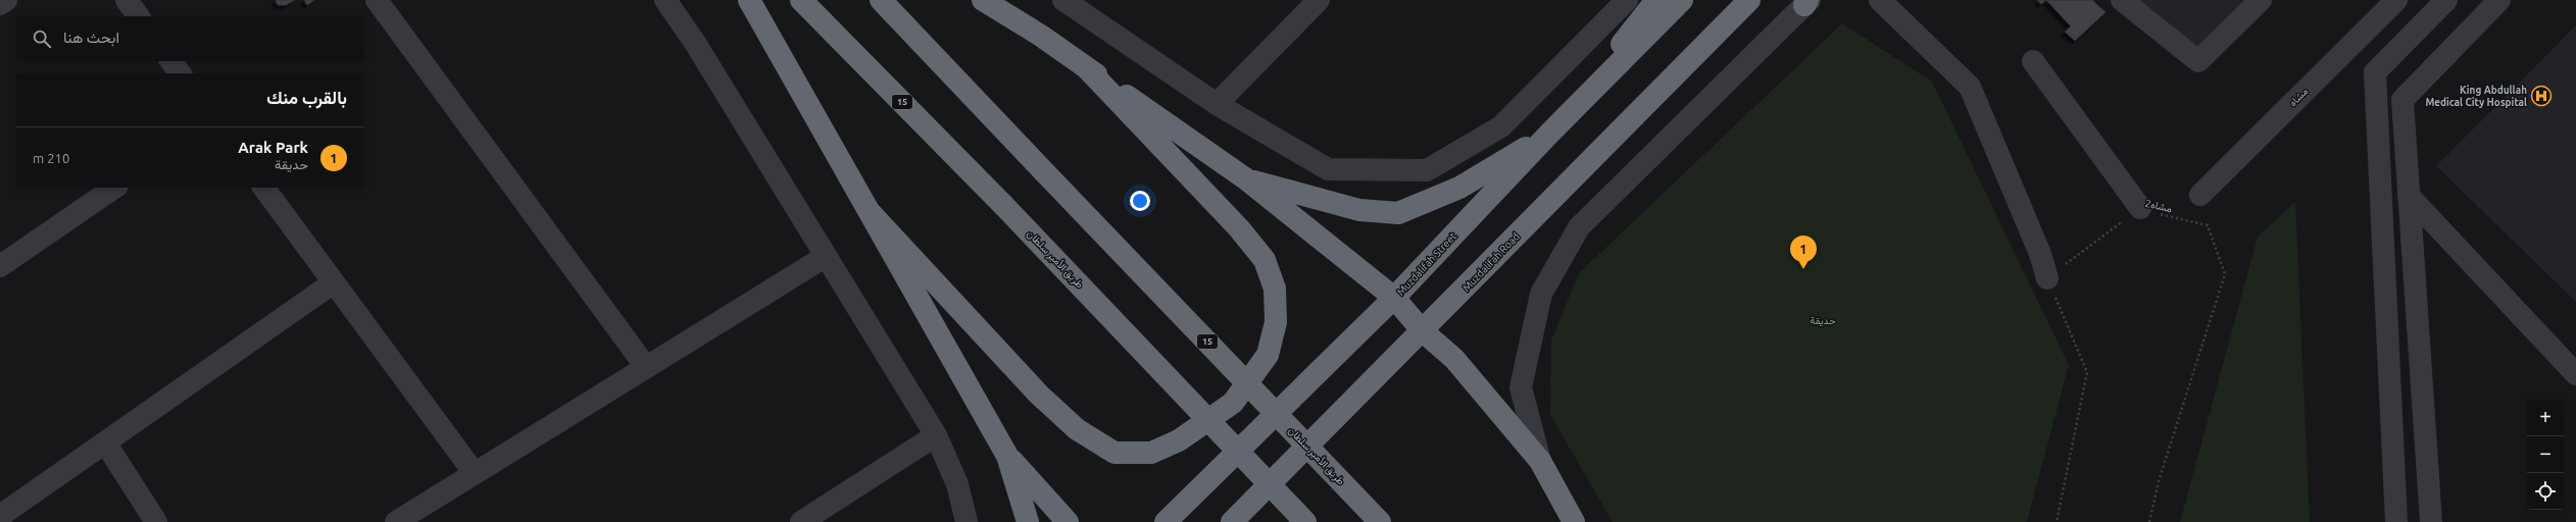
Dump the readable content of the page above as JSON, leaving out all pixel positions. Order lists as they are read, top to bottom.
{
  "streets": {
    "highway": [
      "15",
      "طريق الأمير سلطان",
      "Muzdalifah Road",
      "Muzdalifah Street"
    ],
    "street": ["مشاه"],
    "path": ["مشاه2"]
  },
  "parks": ["حديقة"],
  "places": {
    "hospital": ["King Abdullah Medical City Hospital"]
  },
  "page": {
    "search": "ابحث هنا",
    "heading": "بالقرب منك",
    "list": [
      {
        "mark": "1",
        "name": "Arak Park",
        "note": "حديقة",
        "value": "210 m"
      }
    ],
    "pins": "1",
    "map_buttons": ["+", "−"]
  }
}
